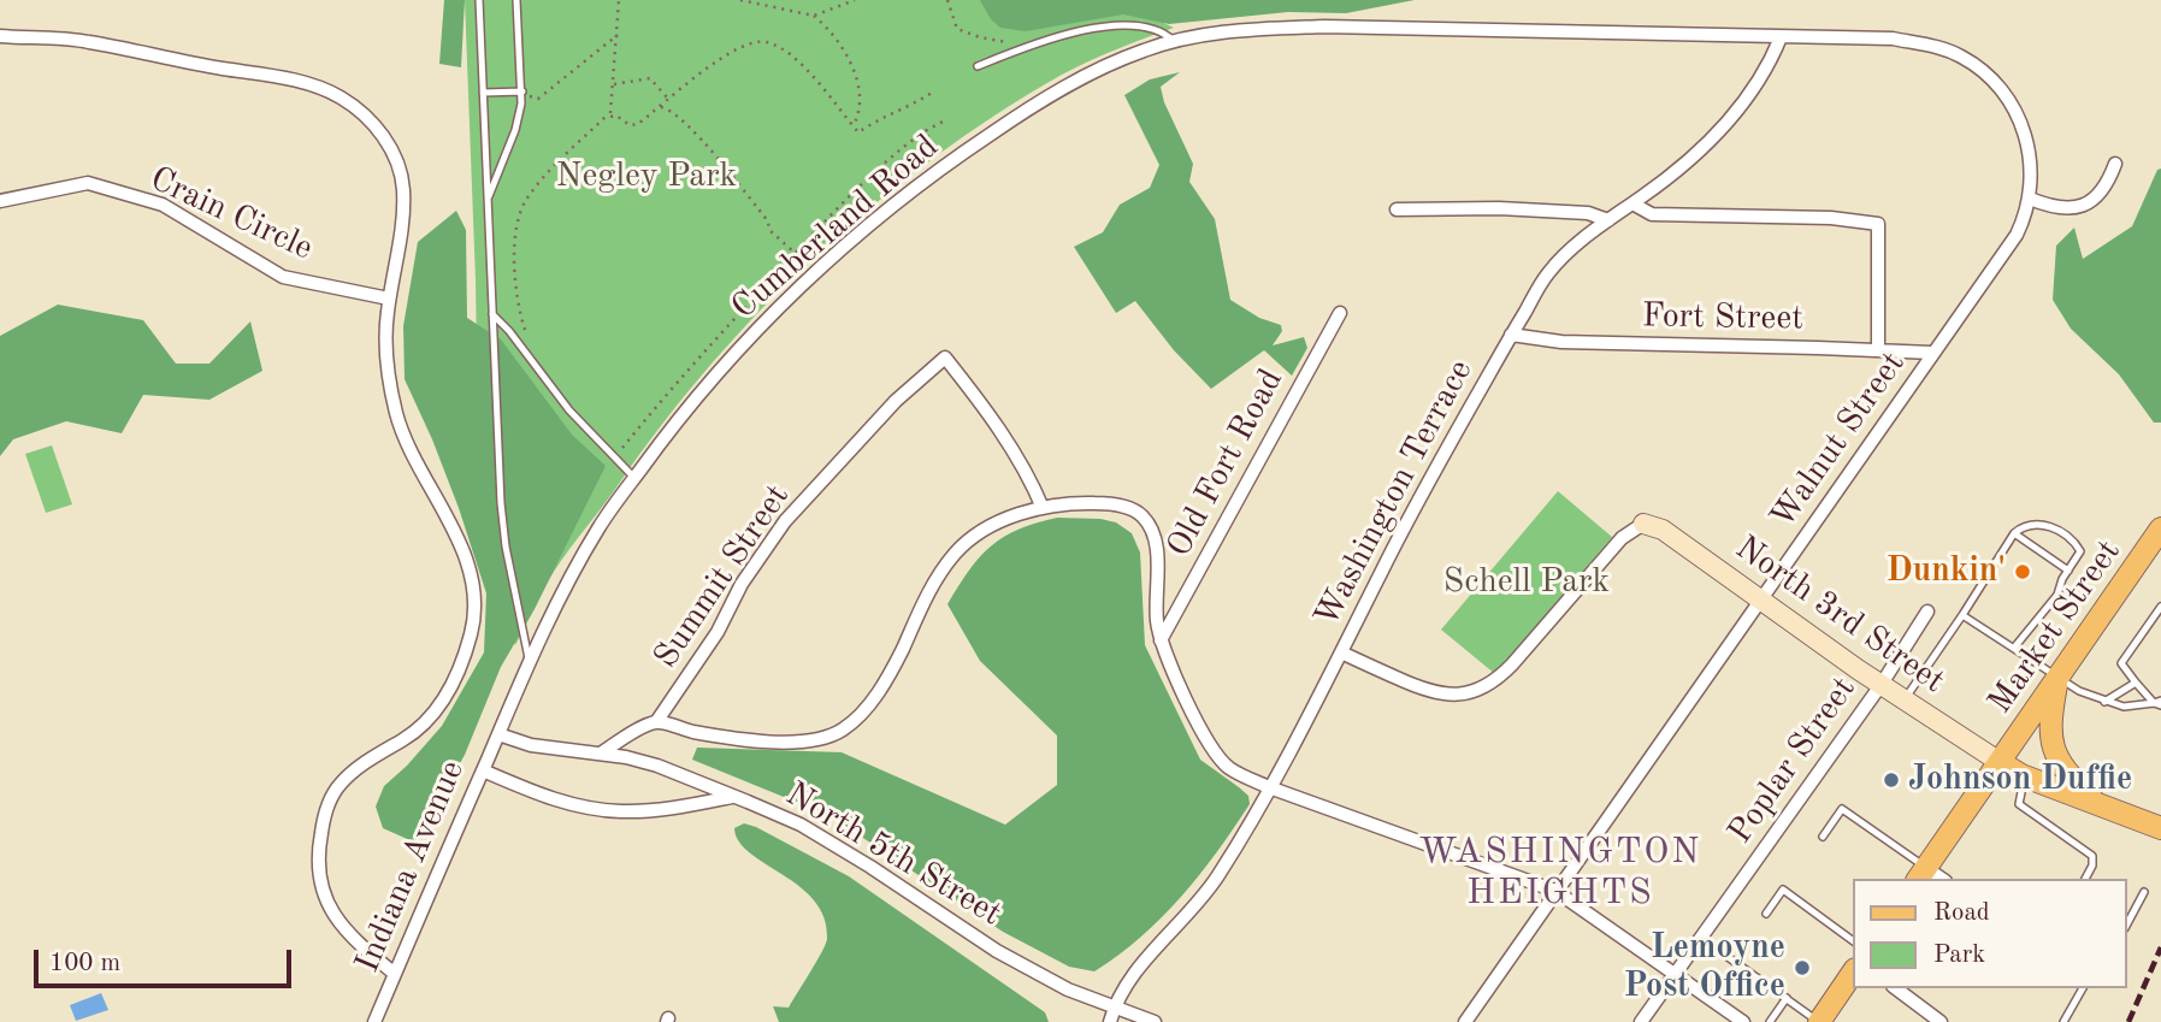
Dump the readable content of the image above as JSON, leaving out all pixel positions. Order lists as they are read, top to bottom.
{
  "streets": {
    "main road": ["Market Street"],
    "street": [
      "Crain Circle",
      "Cumberland Road",
      "Fort Street",
      "Walnut Street",
      "Old Fort Road",
      "Washington Terrace",
      "Summit Street",
      "North 3rd Street",
      "Poplar Street",
      "North 5th Street",
      "Indiana Avenue"
    ]
  },
  "crossings": [
    ["Cumberland Road", "Walnut Street"],
    ["Cumberland Road", "Washington Terrace"],
    ["Cumberland Road", "North 5th Street"],
    ["Cumberland Road", "Indiana Avenue"],
    ["Fort Street", "Walnut Street"],
    ["Fort Street", "Washington Terrace"],
    ["Walnut Street", "North 3rd Street"],
    ["Washington Terrace", "North 5th Street"],
    ["North 3rd Street", "Market Street"],
    ["North 3rd Street", "Poplar Street"],
    ["North 5th Street", "Indiana Avenue"]
  ],
  "districts": ["WASHINGTON HEIGHTS"],
  "parks": ["Negley Park", "Schell Park"],
  "places": ["Dunkin'", "Johnson Duffie", "Lemoyne Post Office"],
  "legend": ["Road", "Park"],
  "scale_bar": "100 m"
}
